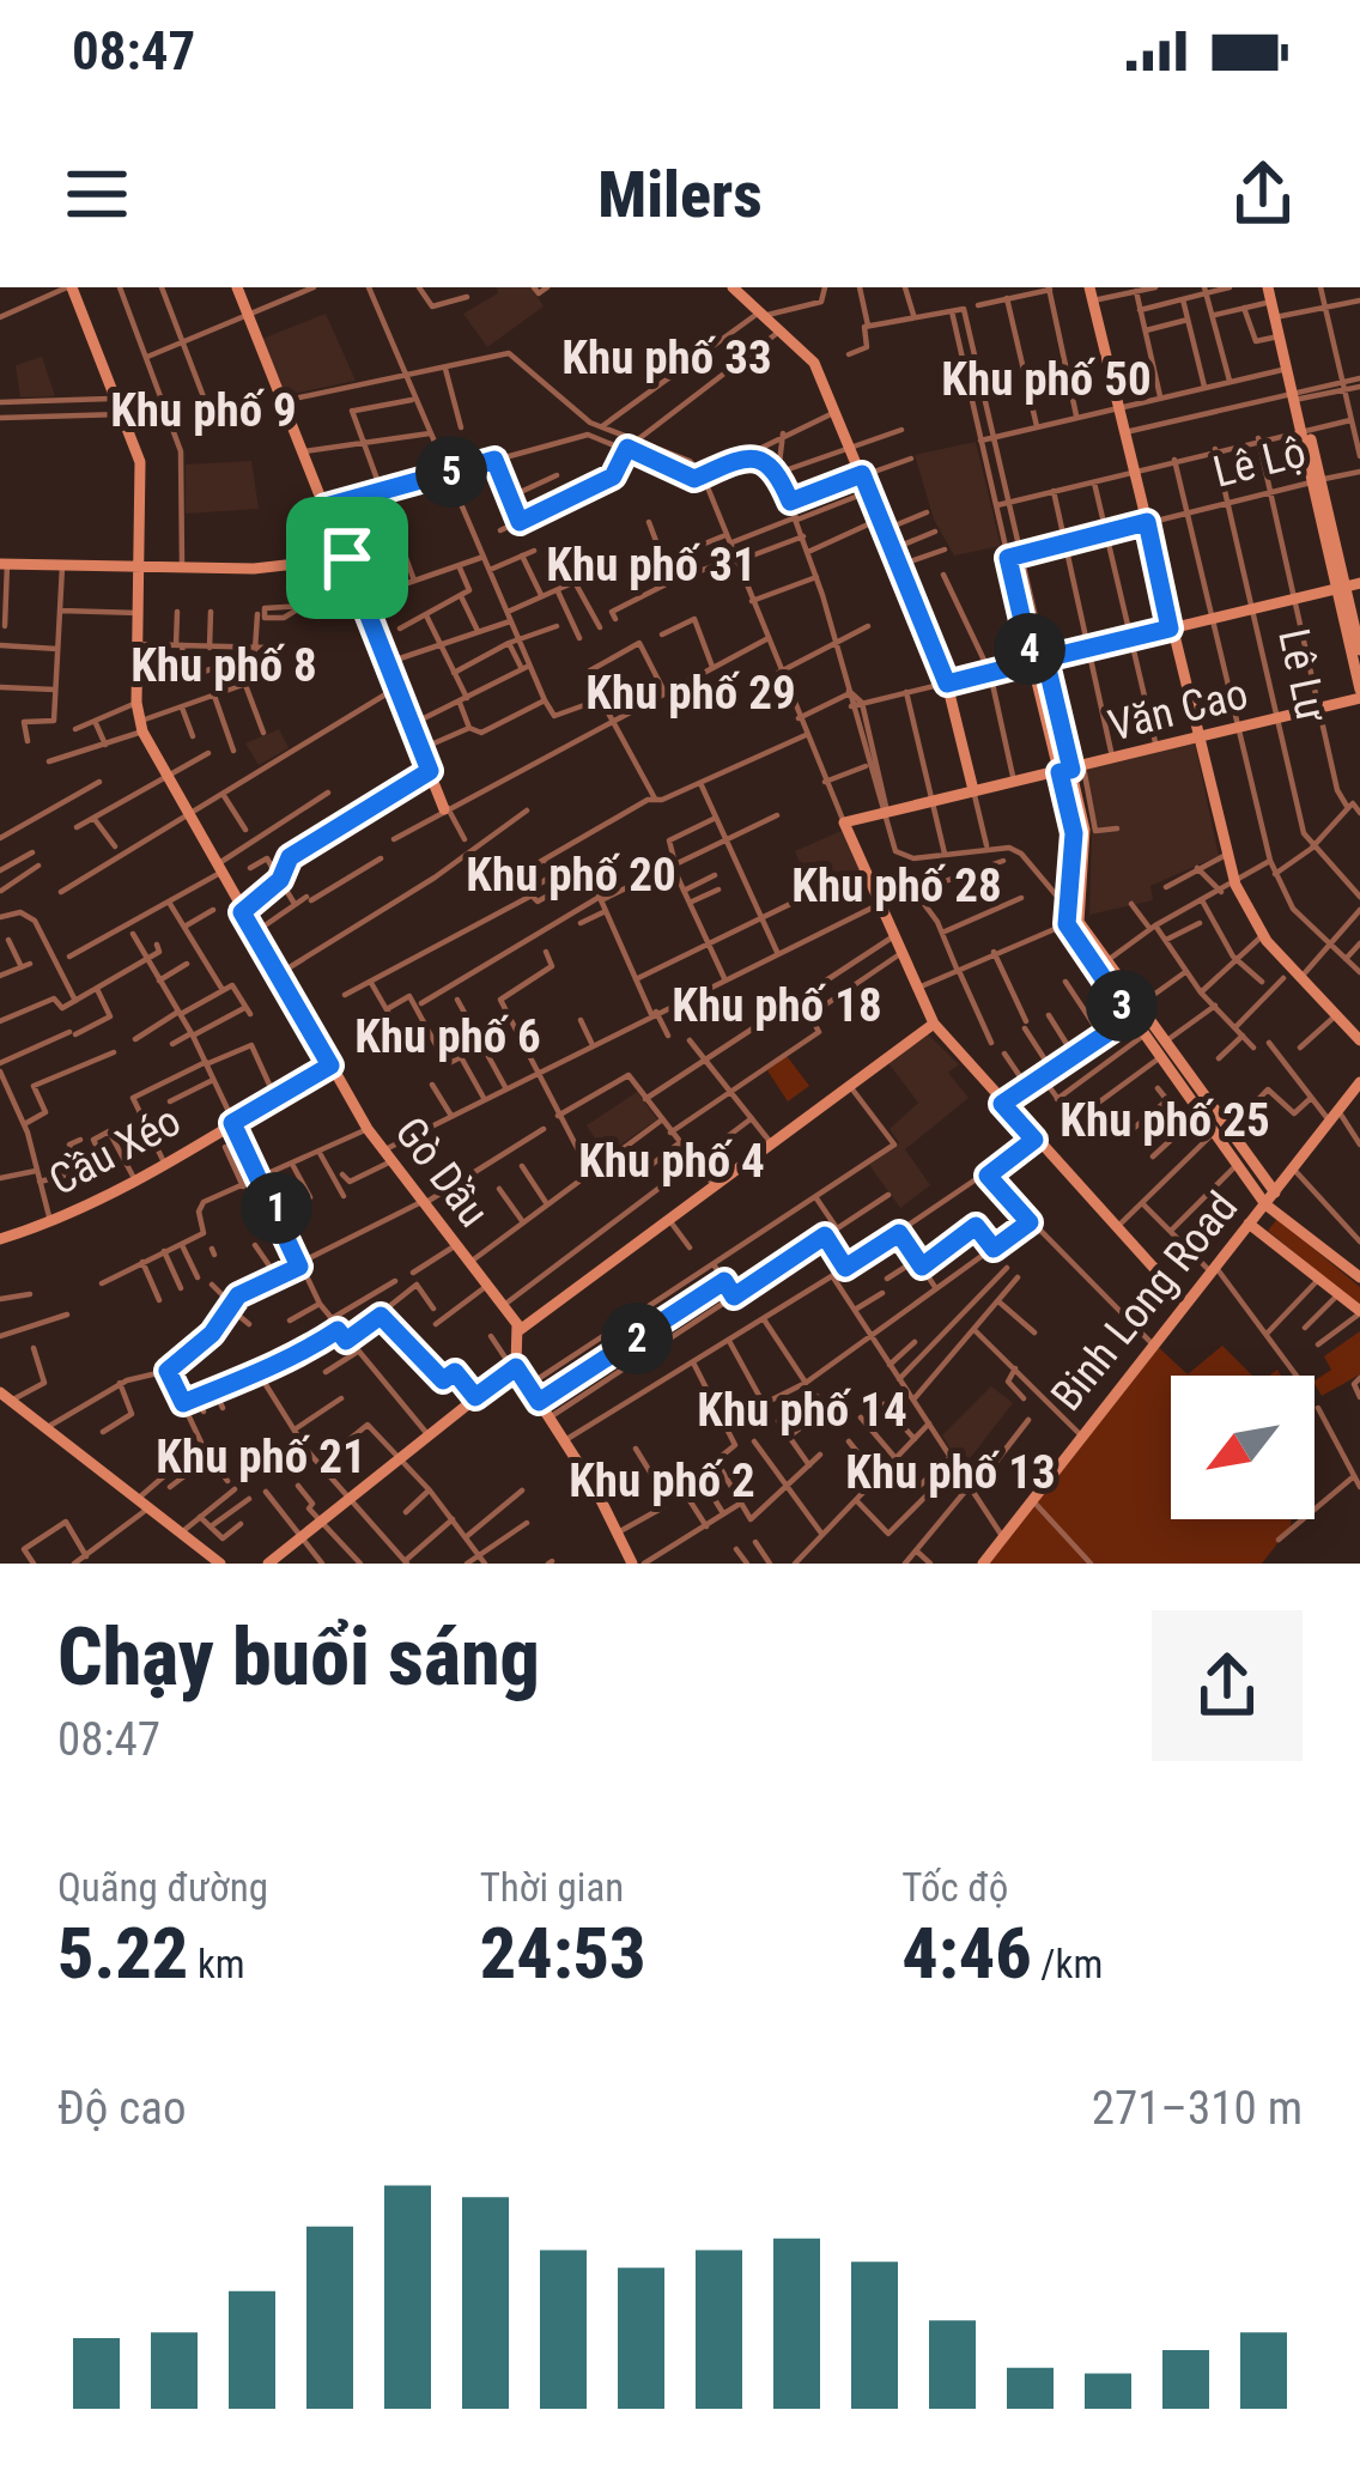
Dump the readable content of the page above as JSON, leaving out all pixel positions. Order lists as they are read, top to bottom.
{
  "streets": {
    "street": [
      "Lê Lộ",
      "Lê Lư",
      "Văn Cao",
      "Cầu Xéo",
      "Gò Dầu",
      "Binh Long Road"
    ]
  },
  "crossings": [
    ["Lê Lộ", "Lê Lư"],
    ["Lê Lư", "Văn Cao"],
    ["Cầu Xéo", "Gò Dầu"]
  ],
  "districts": [
    "Khu phố 33",
    "Khu phố 50",
    "Khu phố 9",
    "Khu phố 31",
    "Khu phố 8",
    "Khu phố 29",
    "Khu phố 20",
    "Khu phố 28",
    "Khu phố 18",
    "Khu phố 6",
    "Khu phố 25",
    "Khu phố 4",
    "Khu phố 14",
    "Khu phố 21",
    "Khu phố 13",
    "Khu phố 2"
  ],
  "north": "bottom left",
  "page": {
    "status": "08:47",
    "header": "Milers",
    "pins": [
      "5",
      "4",
      "3",
      "1",
      "2"
    ],
    "heading": ["Chạy buổi sáng", "08:47"],
    "stats": [
      ["Quãng đường", "5.22 km"],
      ["Thời gian", "24:53"],
      ["Tốc độ", "4:46 /km"]
    ],
    "chart": ["Độ cao", "271–310 m"]
  }
}
